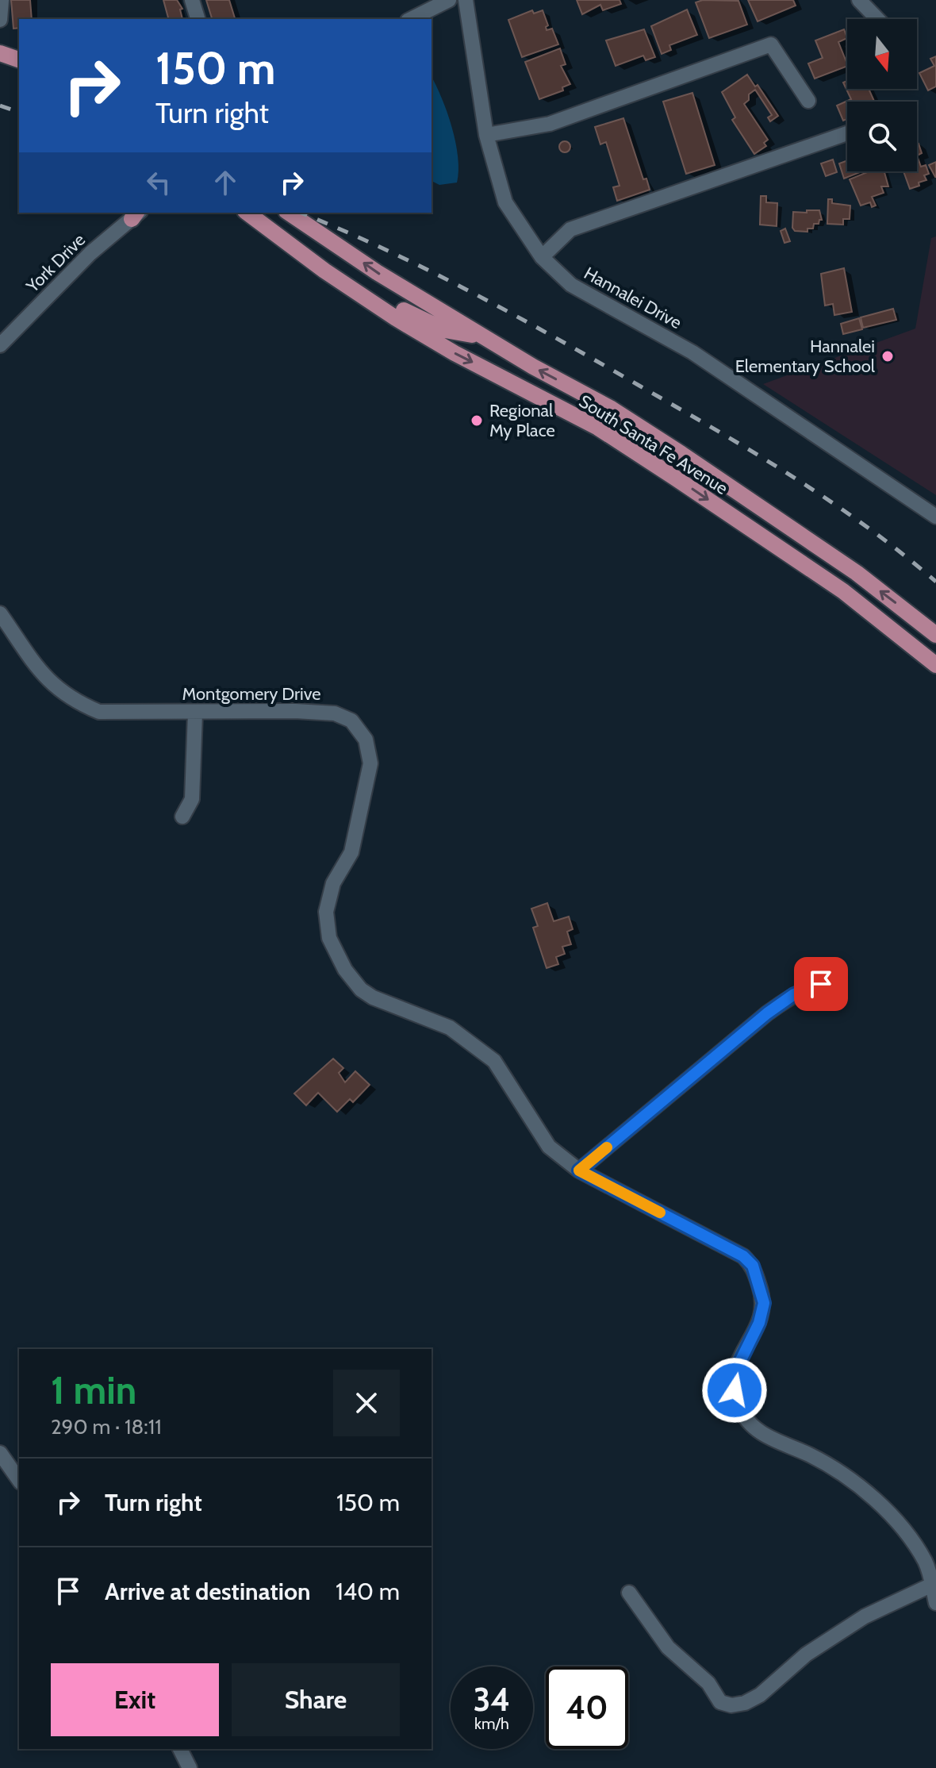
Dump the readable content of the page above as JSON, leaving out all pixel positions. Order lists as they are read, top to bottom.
{
  "streets": {
    "main road": ["South Santa Fe Avenue"],
    "street": ["York Drive", "Hannalei Drive", "Montgomery Drive"]
  },
  "places": ["Hannalei Elementary School", "Regional My Place"],
  "north": "bottom",
  "page": {
    "turn": ["150 m", "Turn right"],
    "heading": ["1 min", "290 m · 18:11"],
    "list": [
      {
        "name": "Turn right",
        "value": "150 m"
      },
      {
        "name": "Arrive at destination",
        "value": "140 m"
      }
    ],
    "buttons": ["Exit", "Share"],
    "speed": "34 km/h",
    "limit": "40"
  }
}
